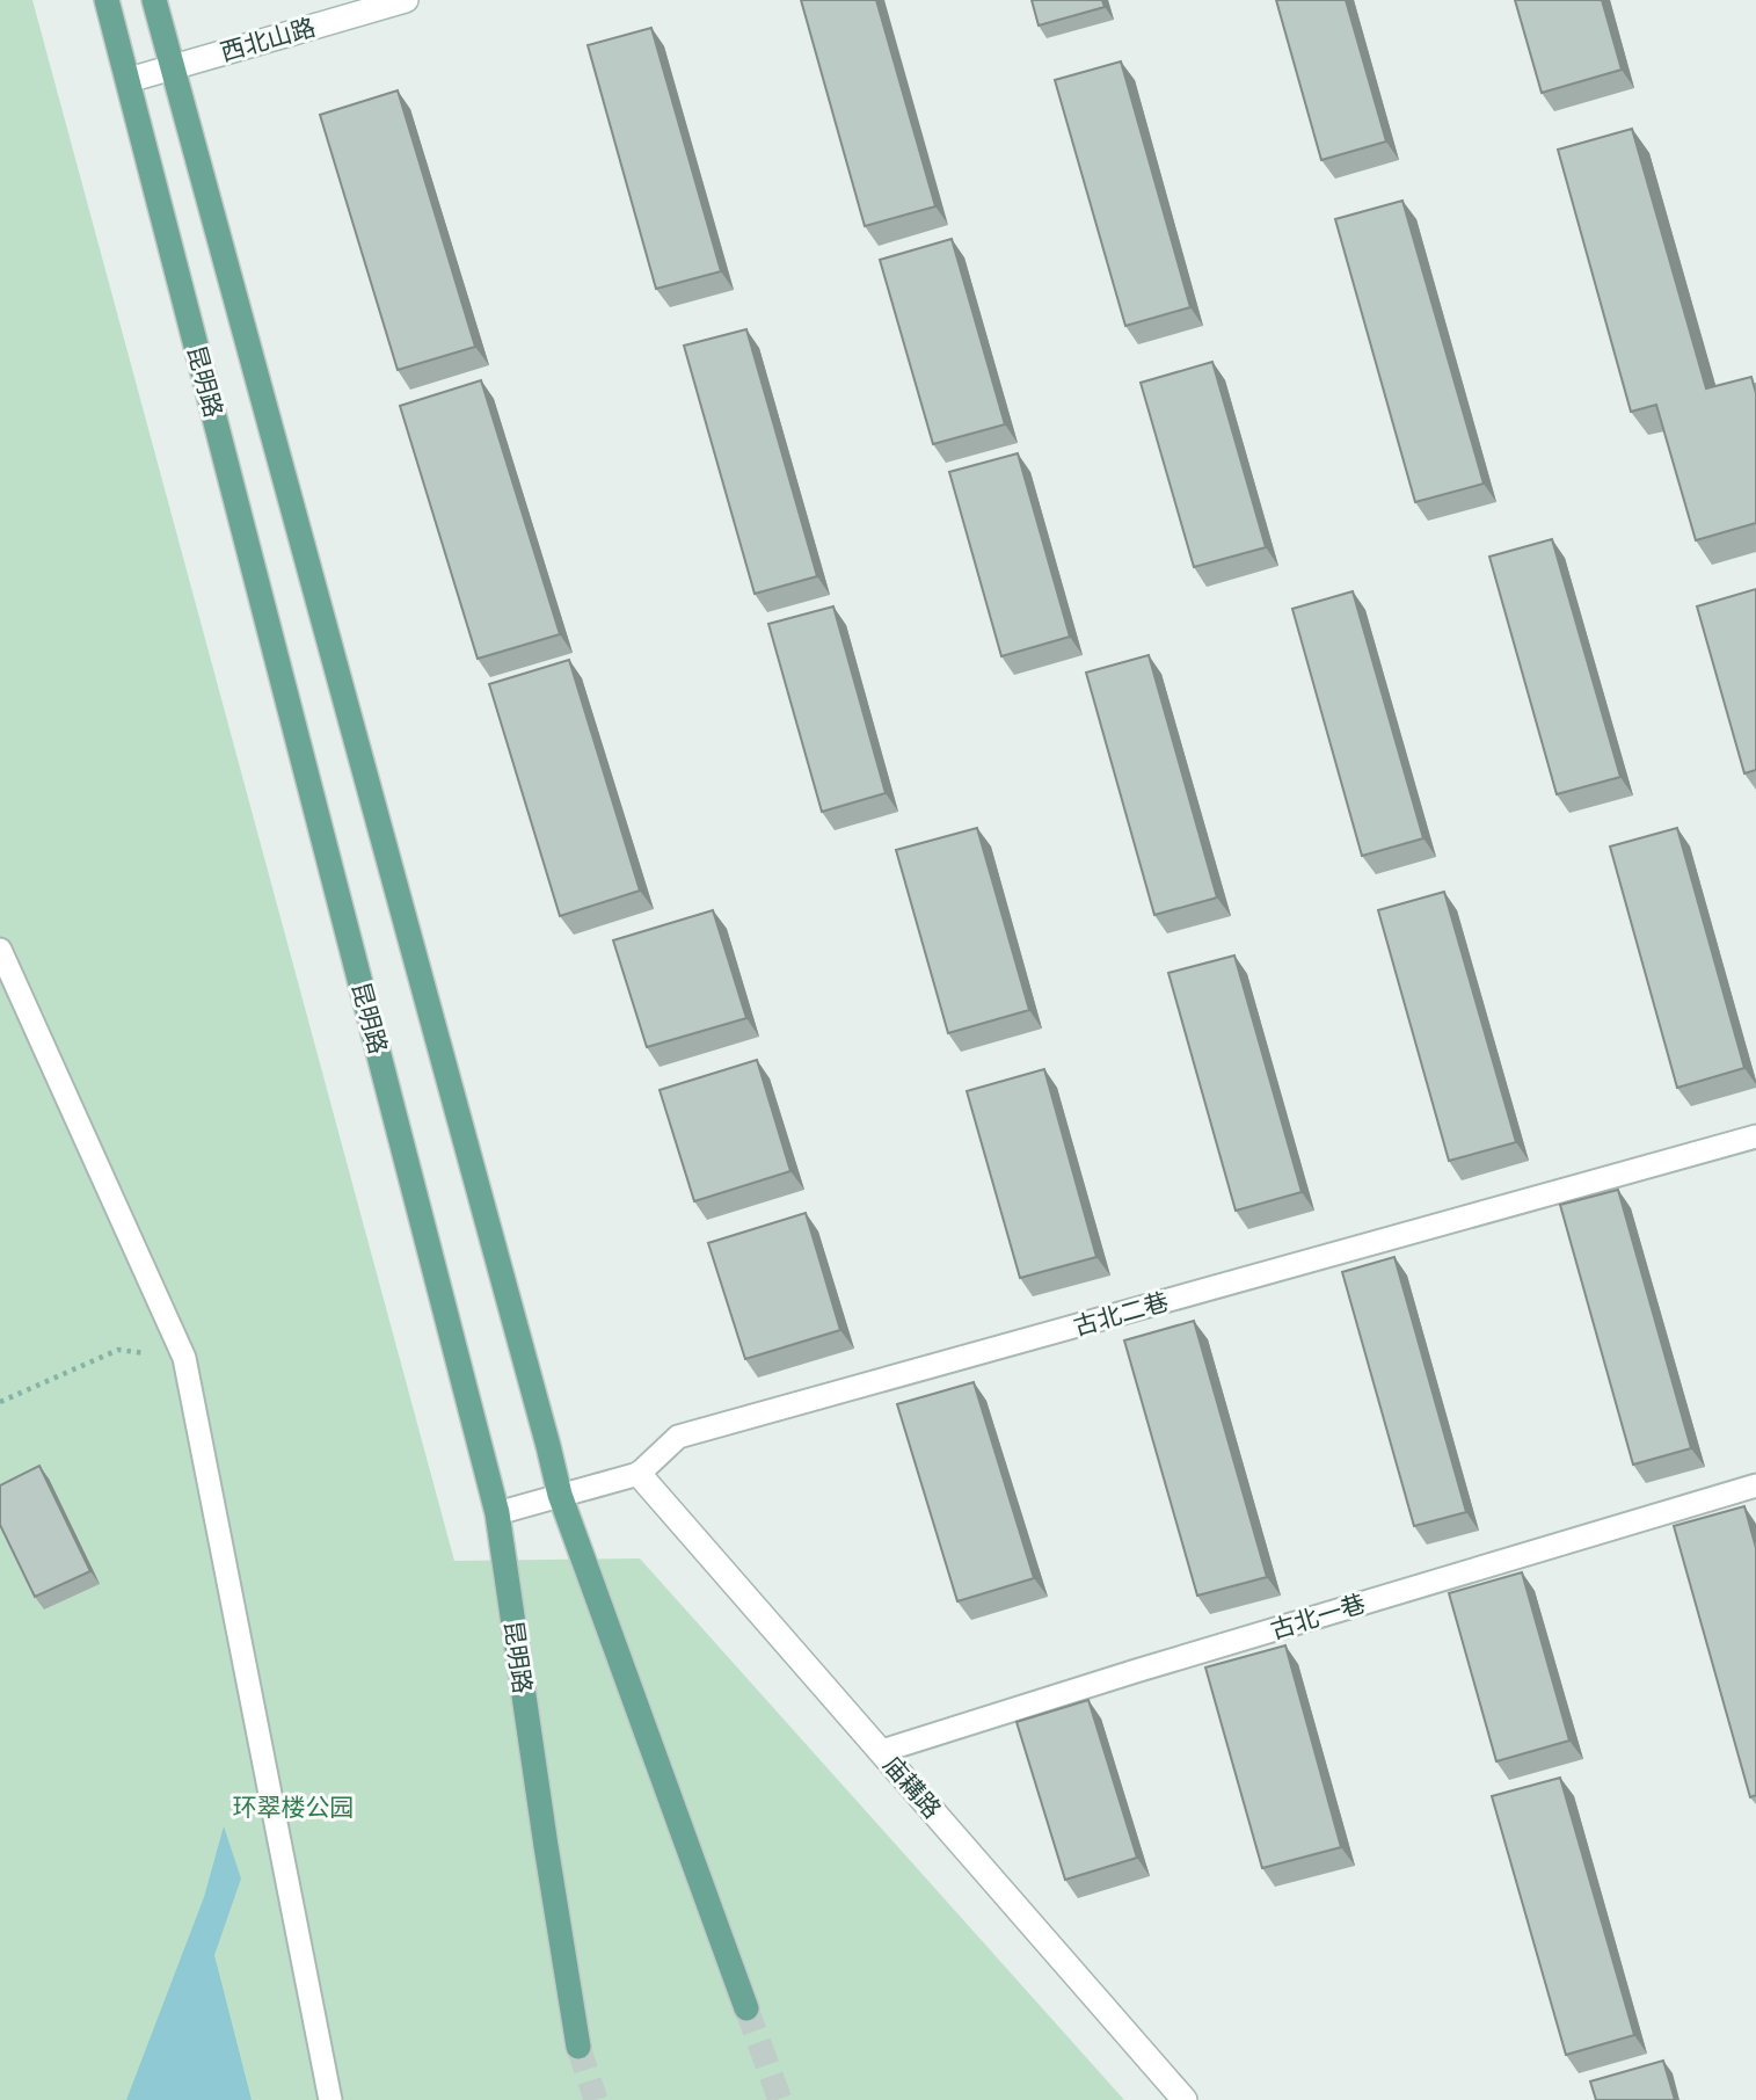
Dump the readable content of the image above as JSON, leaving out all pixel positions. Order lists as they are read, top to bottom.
{
  "streets": {
    "main road": ["昆明路"],
    "street": ["西北山路", "庙耩路"],
    "lane": ["古北二巷", "古北一巷"]
  },
  "crossings": [
    ["西北山路", "昆明路"],
    ["昆明路", "古北二巷"],
    ["古北二巷", "庙耩路"],
    ["古北一巷", "庙耩路"]
  ],
  "parks": ["环翠楼公园"]
}
